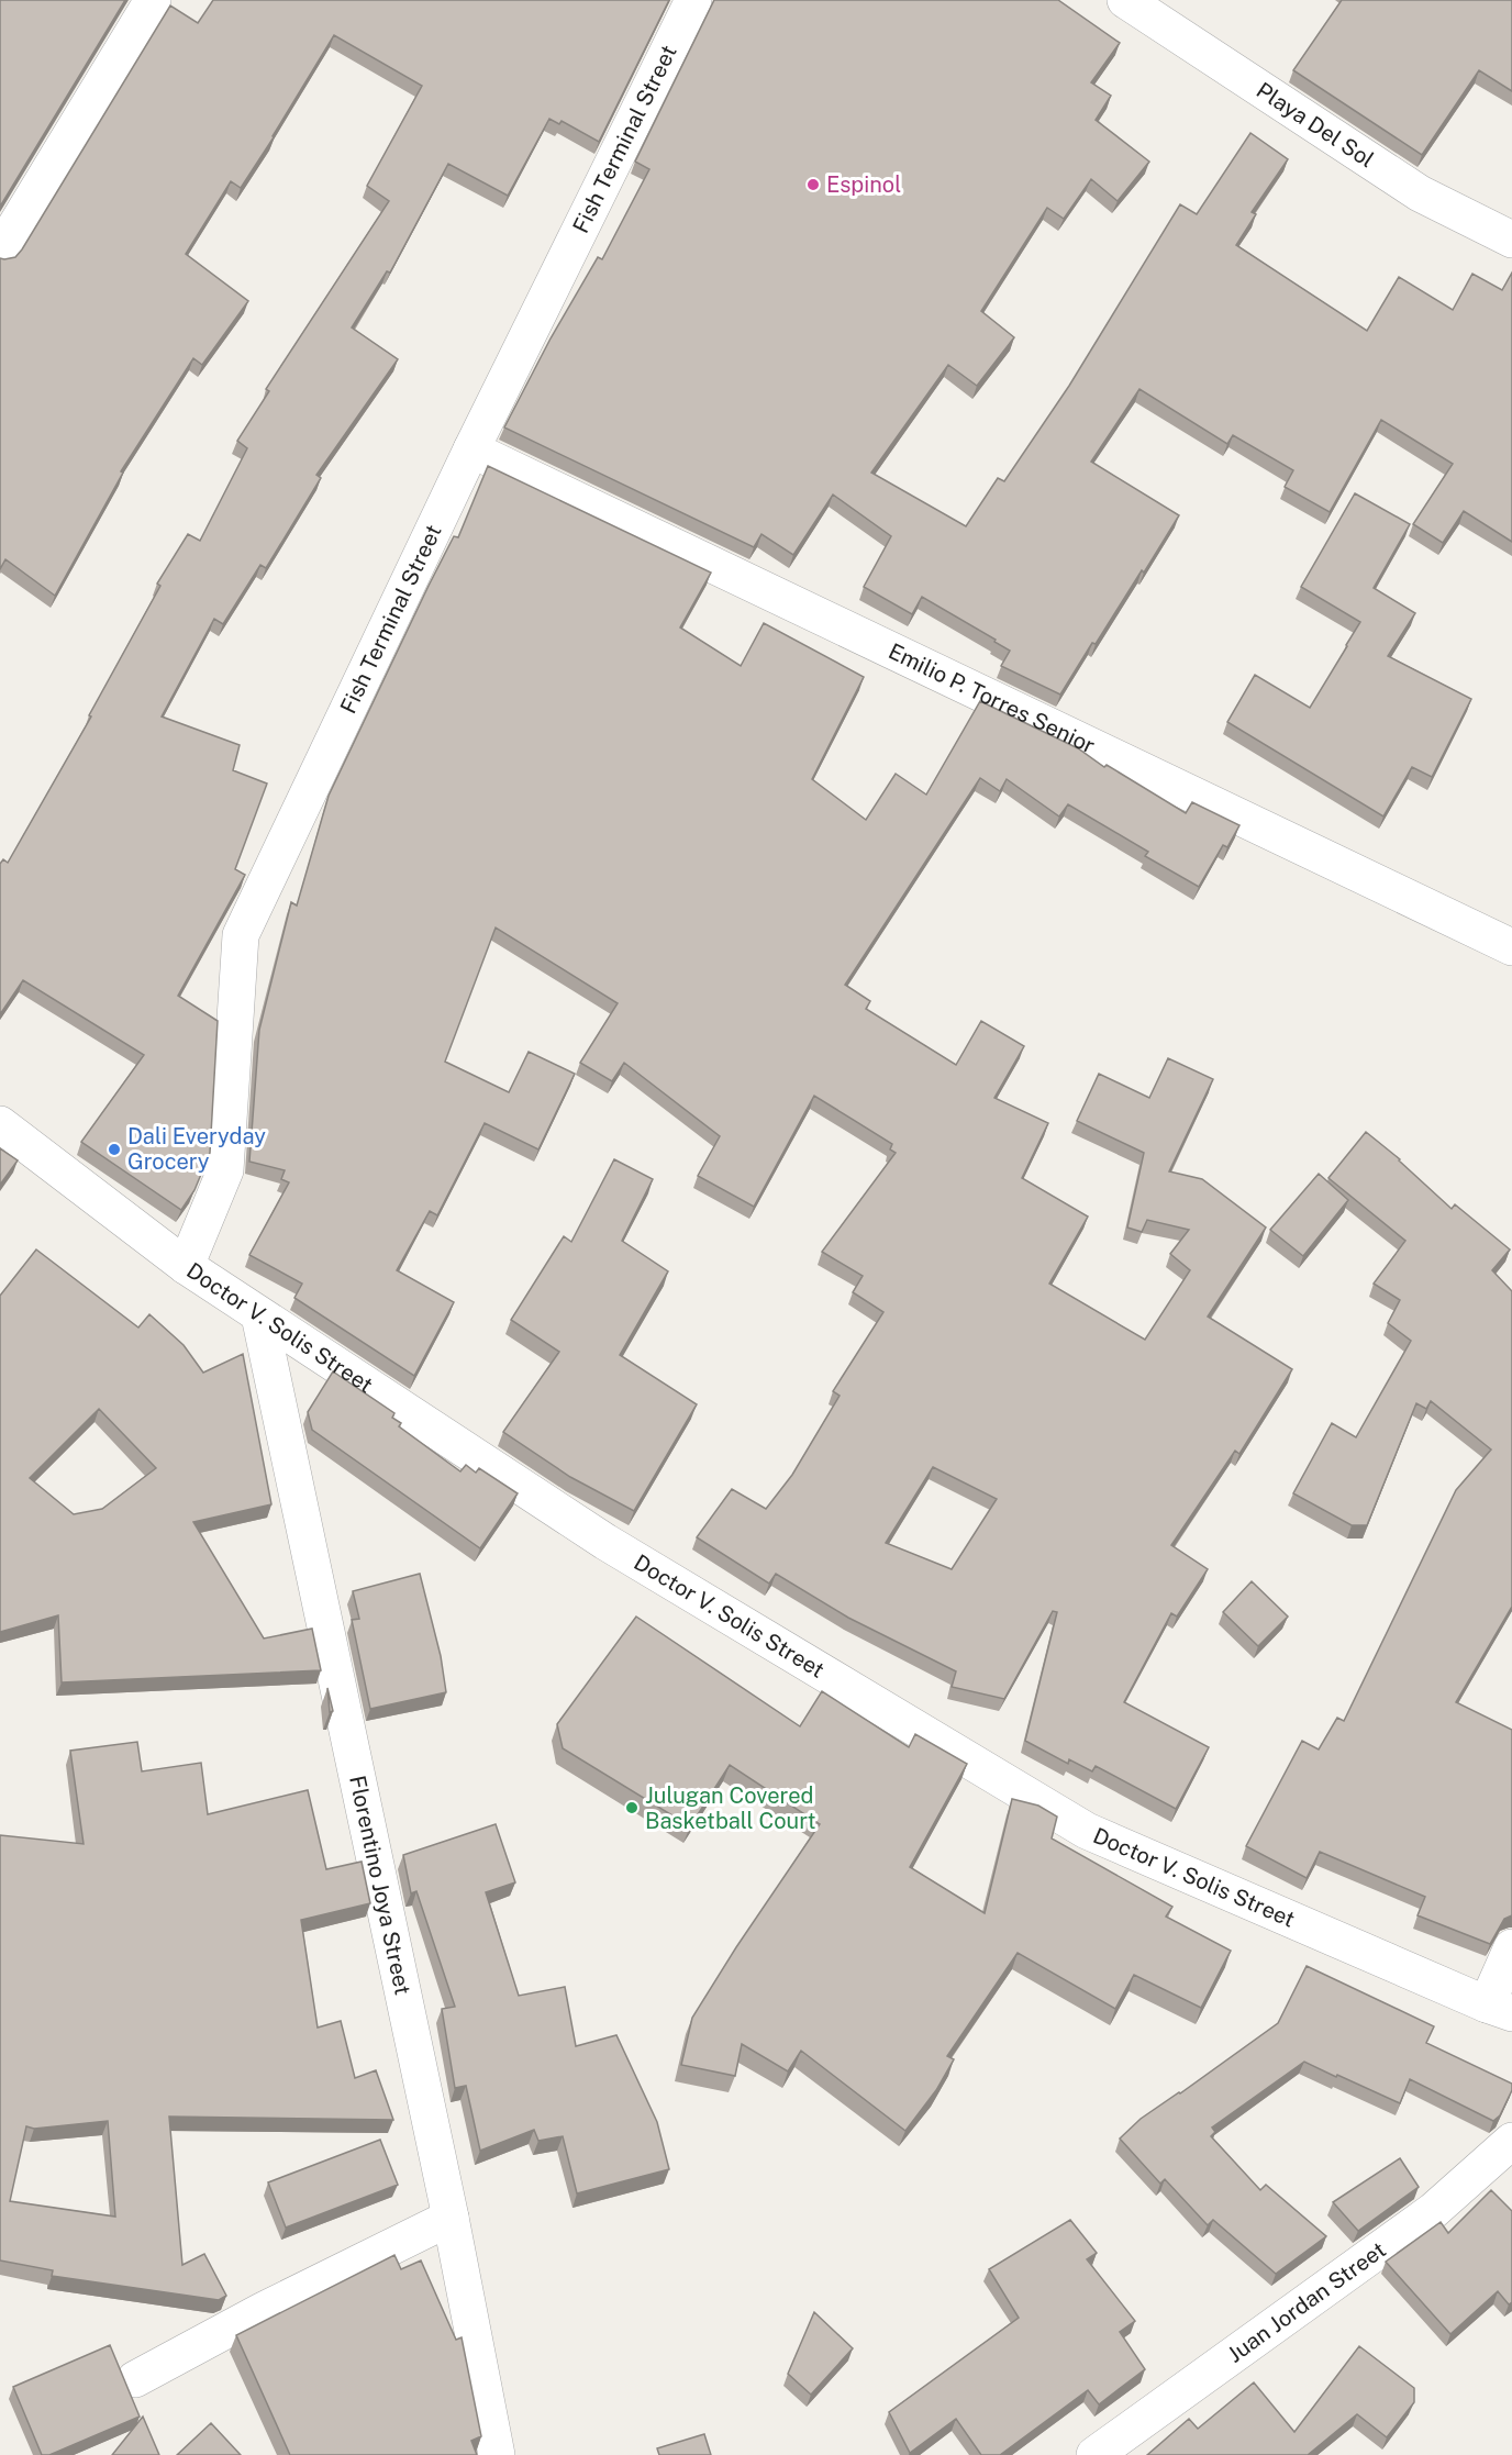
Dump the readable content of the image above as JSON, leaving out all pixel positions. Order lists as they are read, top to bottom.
{
  "streets": {
    "street": [
      "Playa Del Sol",
      "Fish Terminal Street",
      "Emilio P. Torres Senior",
      "Doctor V. Solis Street",
      "Florentino Joya Street",
      "Juan Jordan Street"
    ]
  },
  "crossings": [
    ["Fish Terminal Street", "Emilio P. Torres Senior"],
    ["Fish Terminal Street", "Doctor V. Solis Street"],
    ["Doctor V. Solis Street", "Florentino Joya Street"]
  ],
  "places": ["Espinol", "Dali Everyday Grocery", "Julugan Covered Basketball Court"]
}
